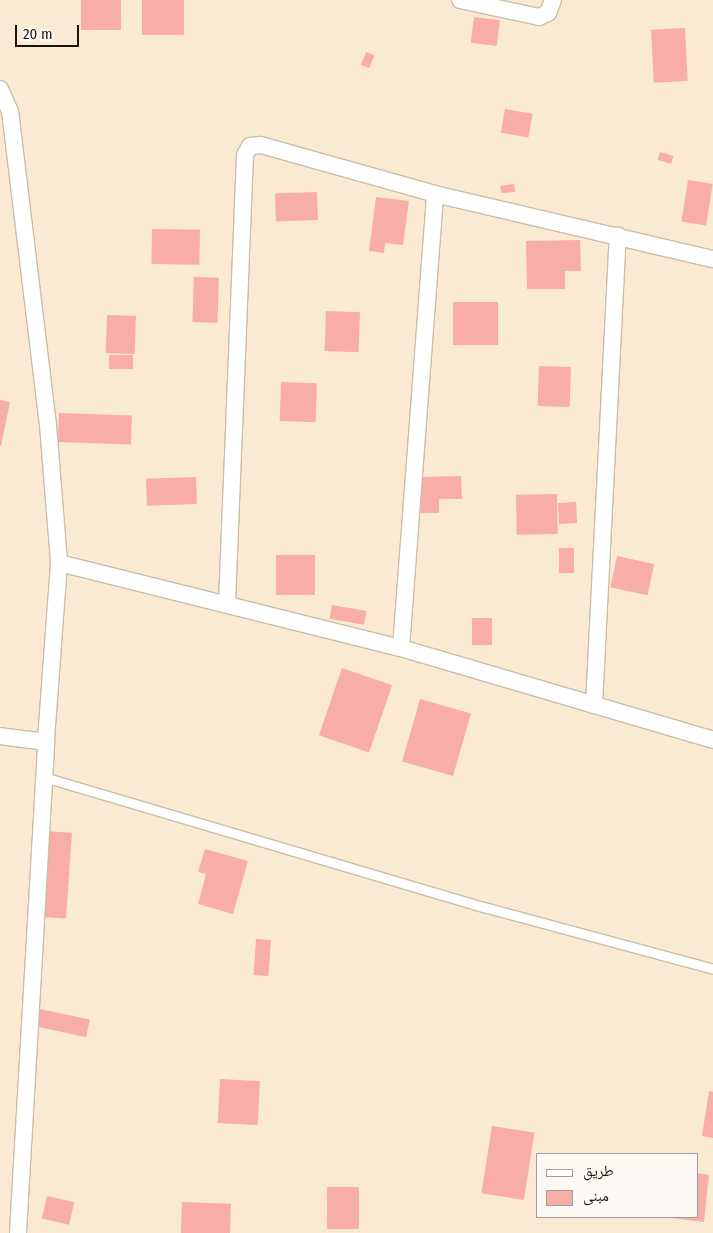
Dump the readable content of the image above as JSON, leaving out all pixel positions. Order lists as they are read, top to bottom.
{
  "legend": ["طريق", "مبنى"],
  "scale_bar": "20 m"
}
